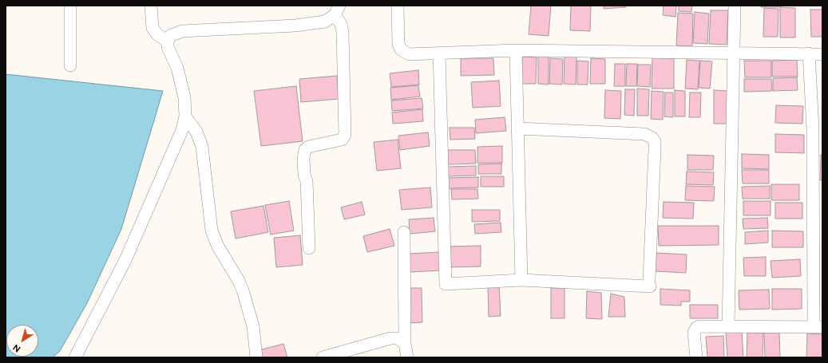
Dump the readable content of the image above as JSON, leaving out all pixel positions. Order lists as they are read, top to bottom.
{
  "north": "bottom left"
}
